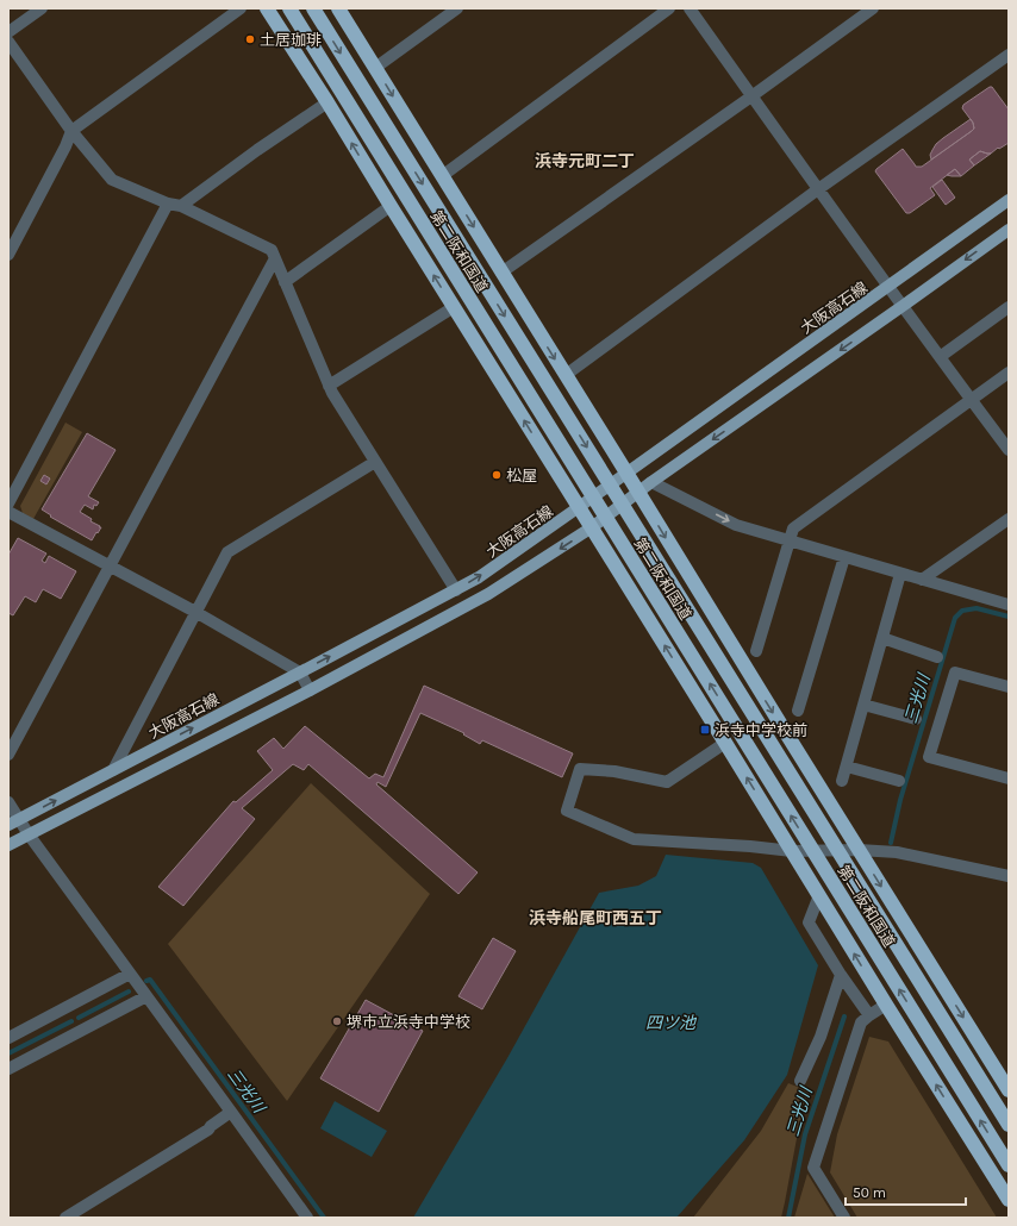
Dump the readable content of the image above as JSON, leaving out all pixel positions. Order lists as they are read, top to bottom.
{
  "streets": {
    "highway": ["第二阪和国道"],
    "main road": ["大阪高石線"]
  },
  "districts": ["浜寺元町二丁", "浜寺船尾町西五丁"],
  "water": ["三光川", "四ツ池"],
  "places": {
    "other": ["土居珈琲", "松屋", "堺市立浜寺中学校"],
    "transit": ["浜寺中学校前"]
  },
  "scale_bar": "50 m"
}
